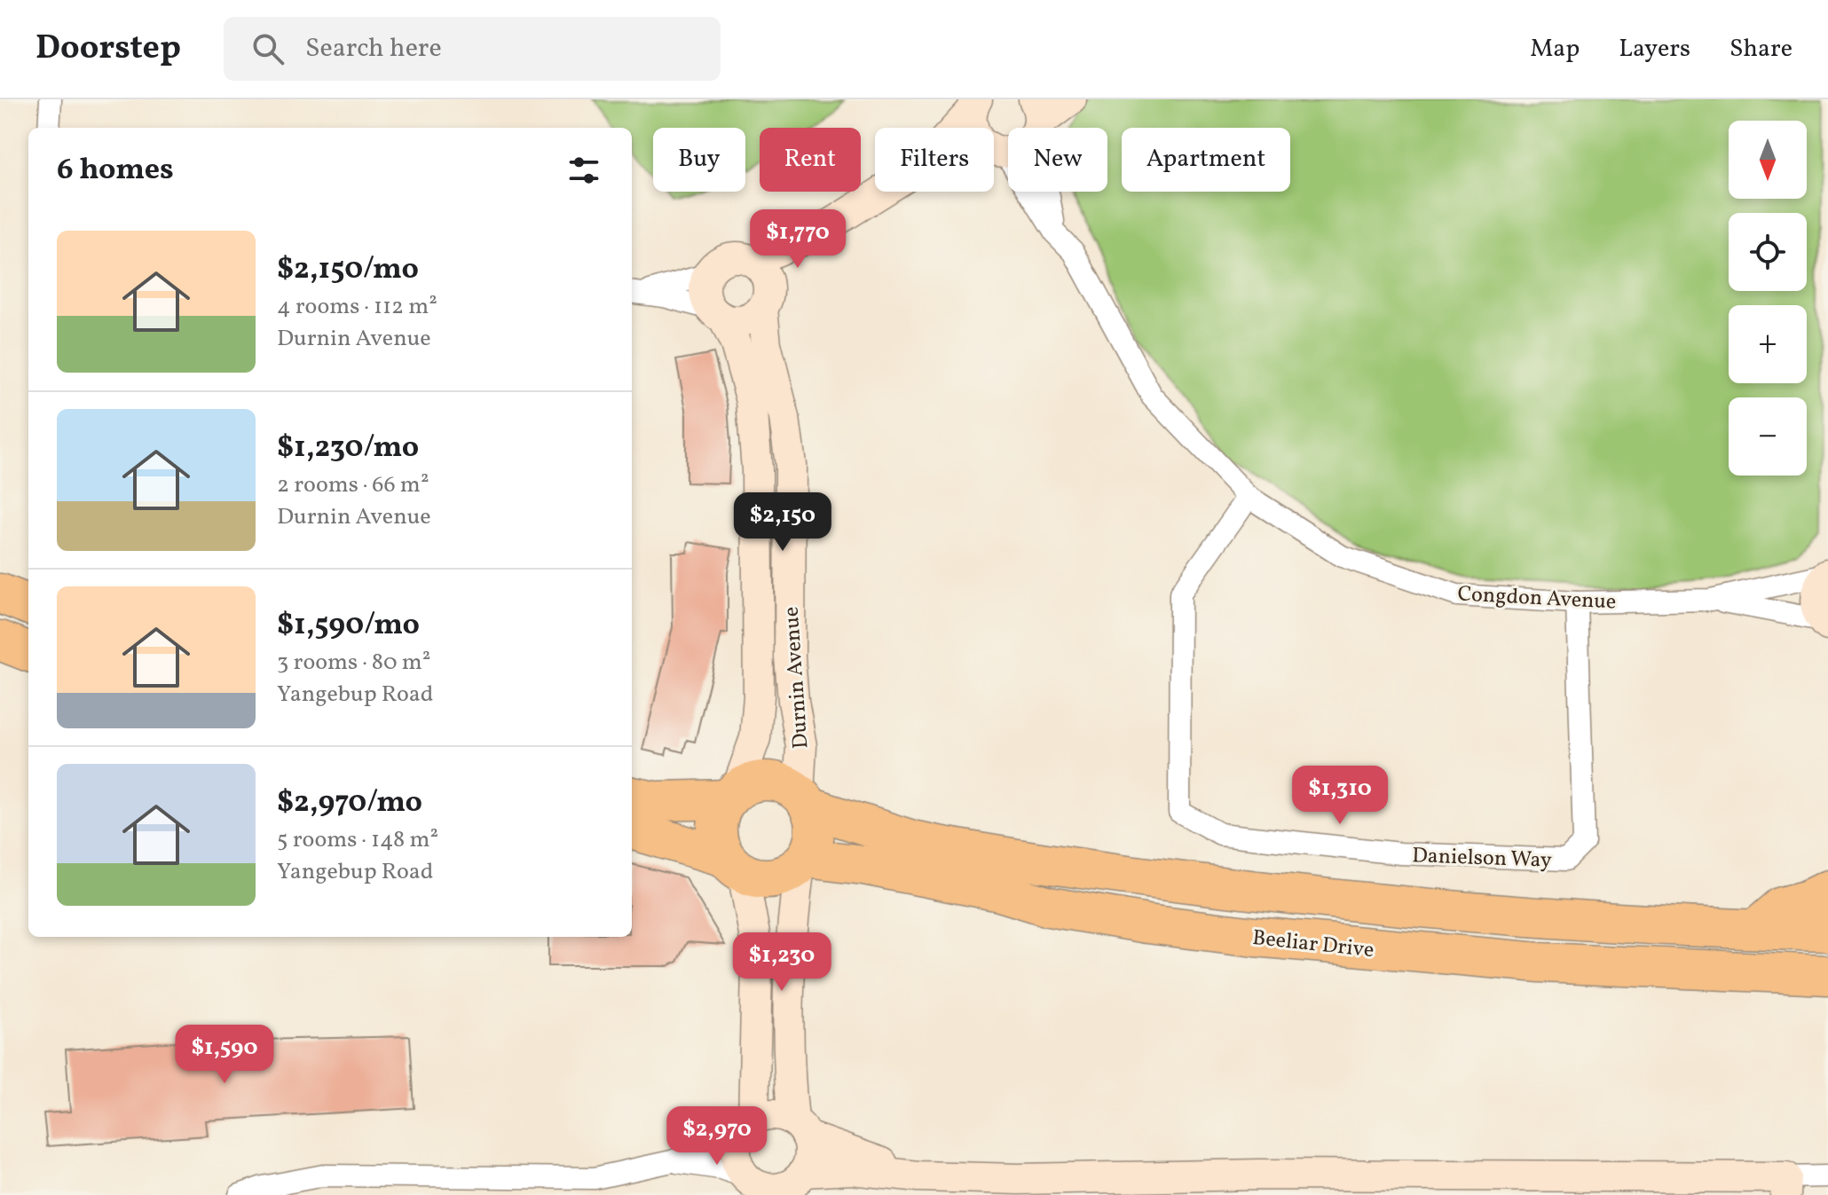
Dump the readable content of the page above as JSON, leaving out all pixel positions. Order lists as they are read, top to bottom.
{
  "streets": {
    "highway": ["Beeliar Drive"],
    "street": ["Congdon Avenue", "Durnin Avenue", "Danielson Way"]
  },
  "crossings": [
    ["Congdon Avenue", "Danielson Way"],
    ["Durnin Avenue", "Beeliar Drive"]
  ],
  "north": "bottom",
  "page": {
    "header": "Doorstep",
    "search": "Search here",
    "nav": ["Map", "Layers", "Share"],
    "map_buttons": ["+", "−"],
    "chip": [
      "Buy",
      "Rent",
      "Filters",
      "New",
      "Apartment"
    ],
    "heading": "6 homes",
    "price": [
      "$1,770",
      "$2,150",
      "$1,310",
      "$1,230",
      "$1,590",
      "$2,970"
    ],
    "list": [
      {
        "name": "$2,150/mo",
        "note": "4 rooms · 112 m² · Durnin Avenue"
      },
      {
        "name": "$1,230/mo",
        "note": "2 rooms · 66 m² · Durnin Avenue"
      },
      {
        "name": "$1,590/mo",
        "note": "3 rooms · 80 m² · Yangebup Road"
      },
      {
        "name": "$2,970/mo",
        "note": "5 rooms · 148 m² · Yangebup Road"
      }
    ]
  }
}
